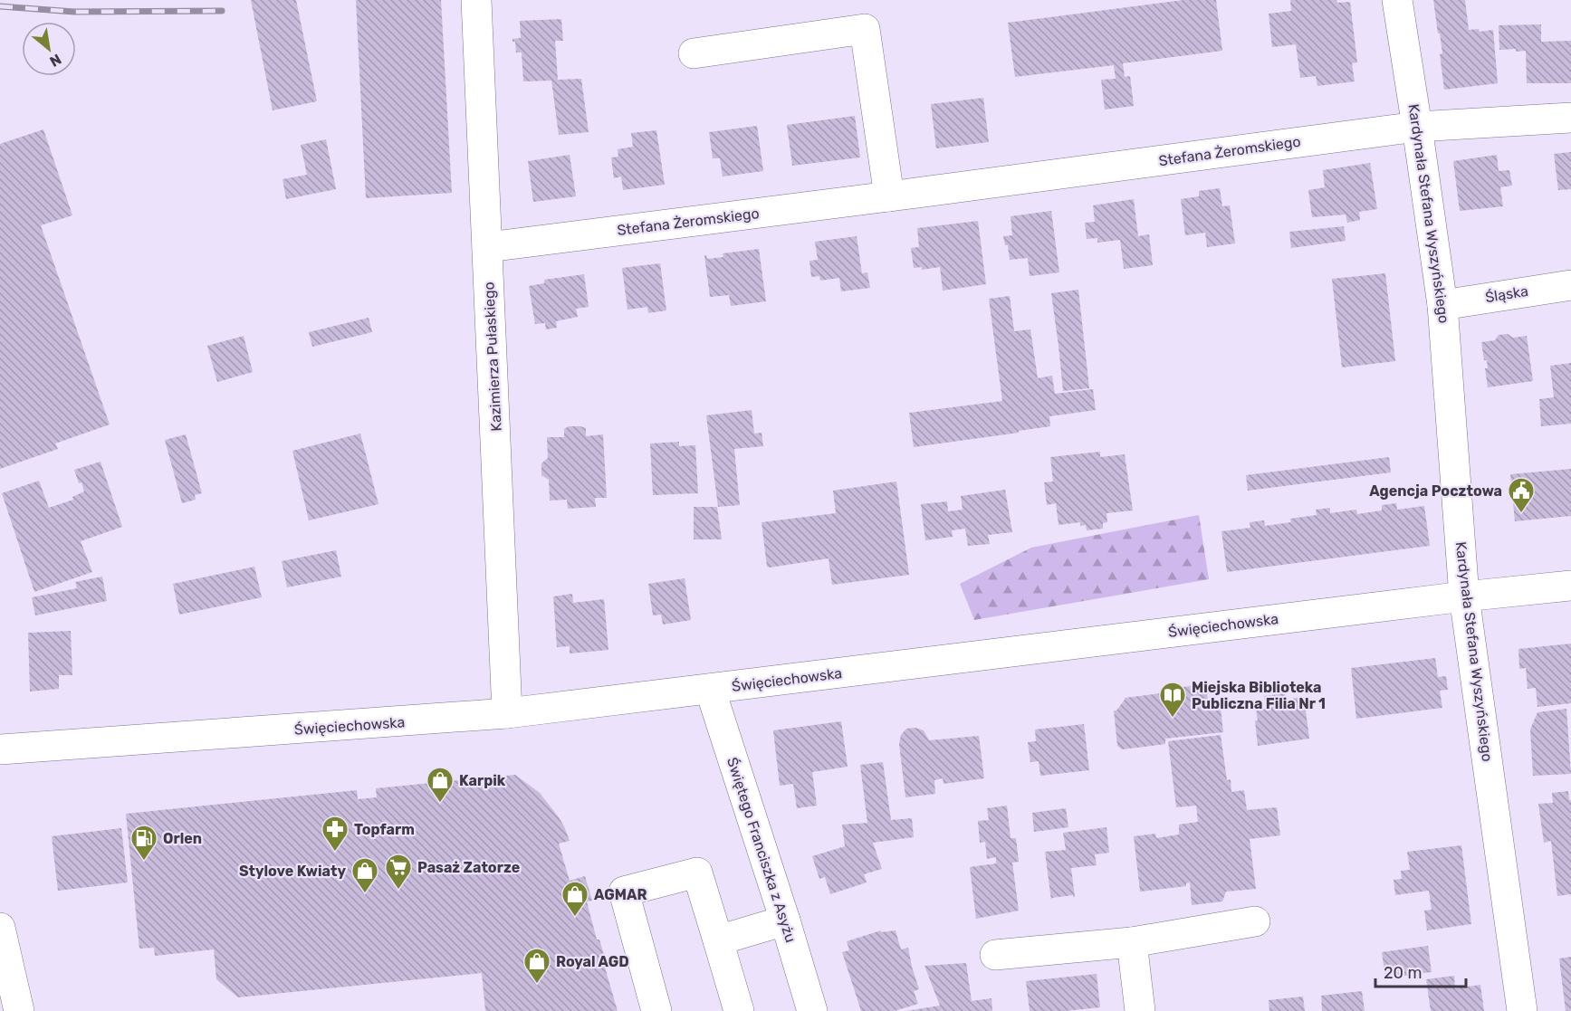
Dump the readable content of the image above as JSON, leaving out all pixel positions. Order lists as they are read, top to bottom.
{
  "streets": {
    "street": [
      "Stefana Żeromskiego",
      "Kardynała Stefana Wyszyńskiego",
      "Śląska",
      "Kazimierza Pułaskiego",
      "Święciechowska",
      "Świętego Franciszka z Asyżu"
    ]
  },
  "crossings": [
    ["Stefana Żeromskiego", "Kardynała Stefana Wyszyńskiego"],
    ["Stefana Żeromskiego", "Kazimierza Pułaskiego"],
    ["Kardynała Stefana Wyszyńskiego", "Śląska"],
    ["Kardynała Stefana Wyszyńskiego", "Święciechowska"],
    ["Kazimierza Pułaskiego", "Święciechowska"],
    ["Święciechowska", "Świętego Franciszka z Asyżu"]
  ],
  "places": {
    "public building": ["Agencja Pocztowa"],
    "library": ["Miejska Biblioteka Publiczna Filia Nr 1"],
    "shop": [
      "Karpik",
      "Stylove Kwiaty",
      "AGMAR",
      "Royal AGD"
    ],
    "pharmacy": ["Topfarm"],
    "fuel station": ["Orlen"],
    "supermarket": ["Pasaż Zatorze"]
  },
  "scale_bar": "20 m",
  "north": "bottom right"
}
